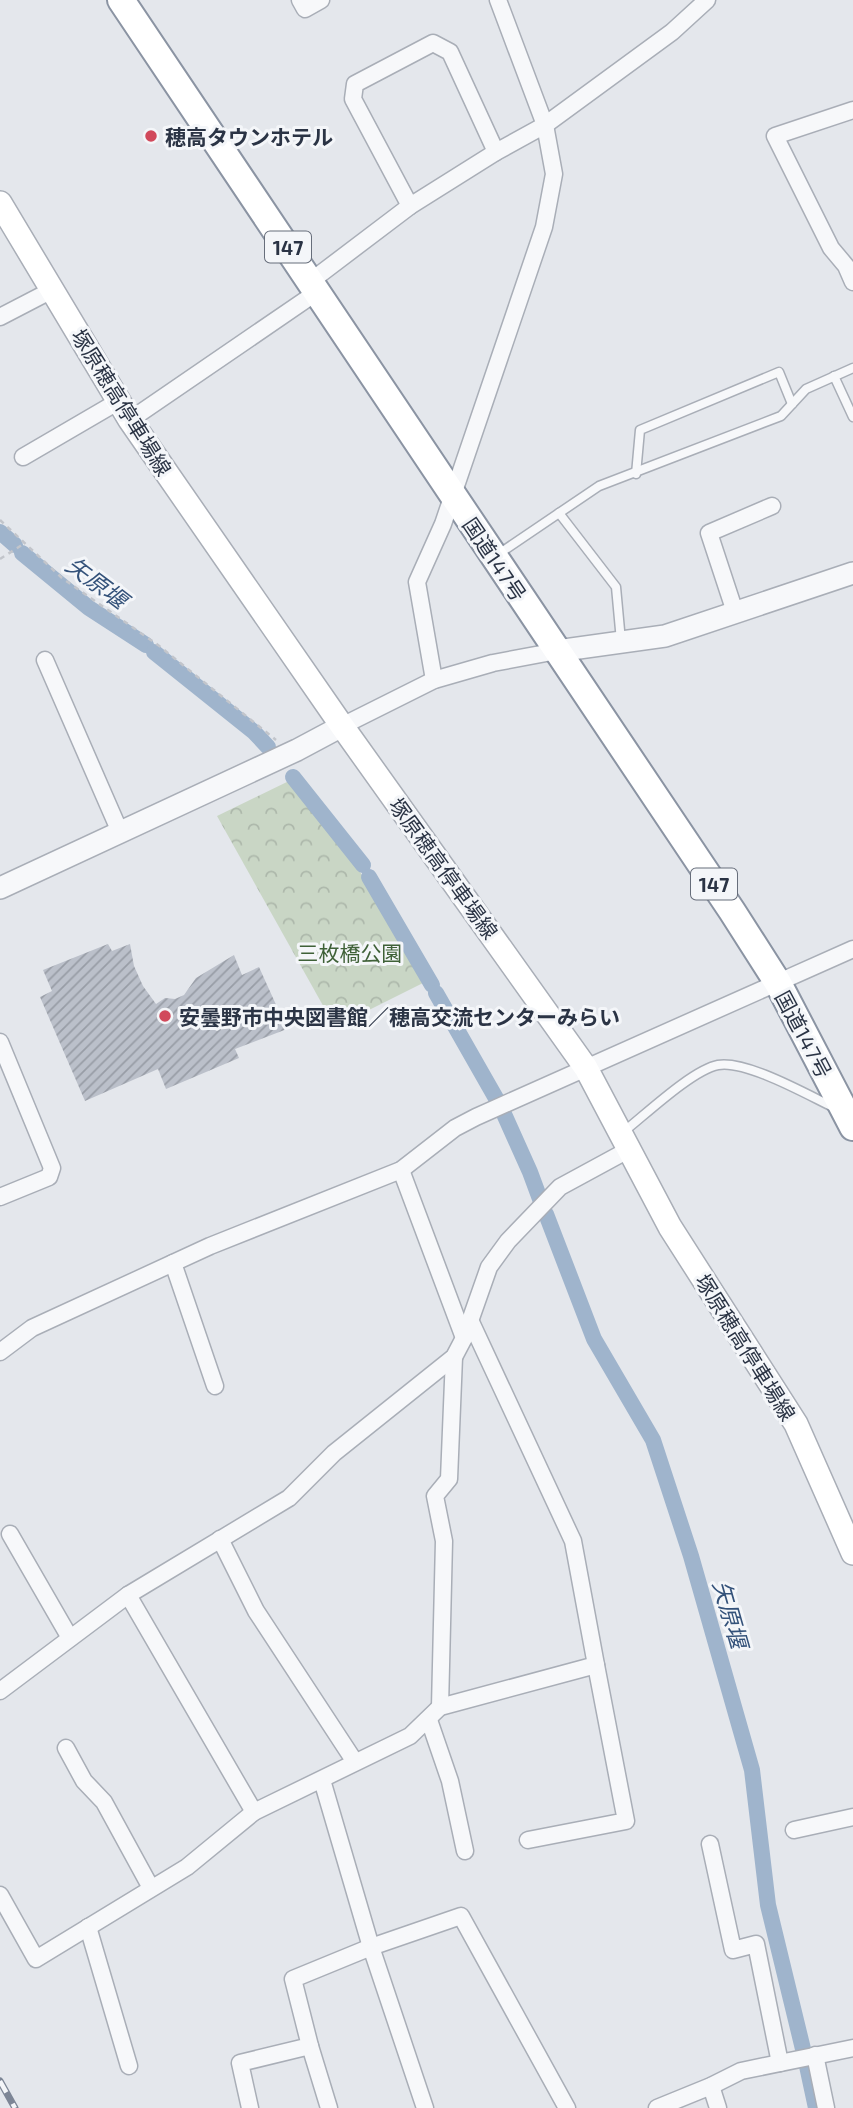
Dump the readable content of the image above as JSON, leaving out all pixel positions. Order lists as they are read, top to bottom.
{
  "streets": {
    "highway": ["147", "国道147号"],
    "main road": ["塚原穂高停車場線"]
  },
  "water": ["矢原堰"],
  "parks": ["三枚橋公園"],
  "places": ["穂高タウンホテル", "安曇野市中央図書館／穂高交流センターみらい"]
}
